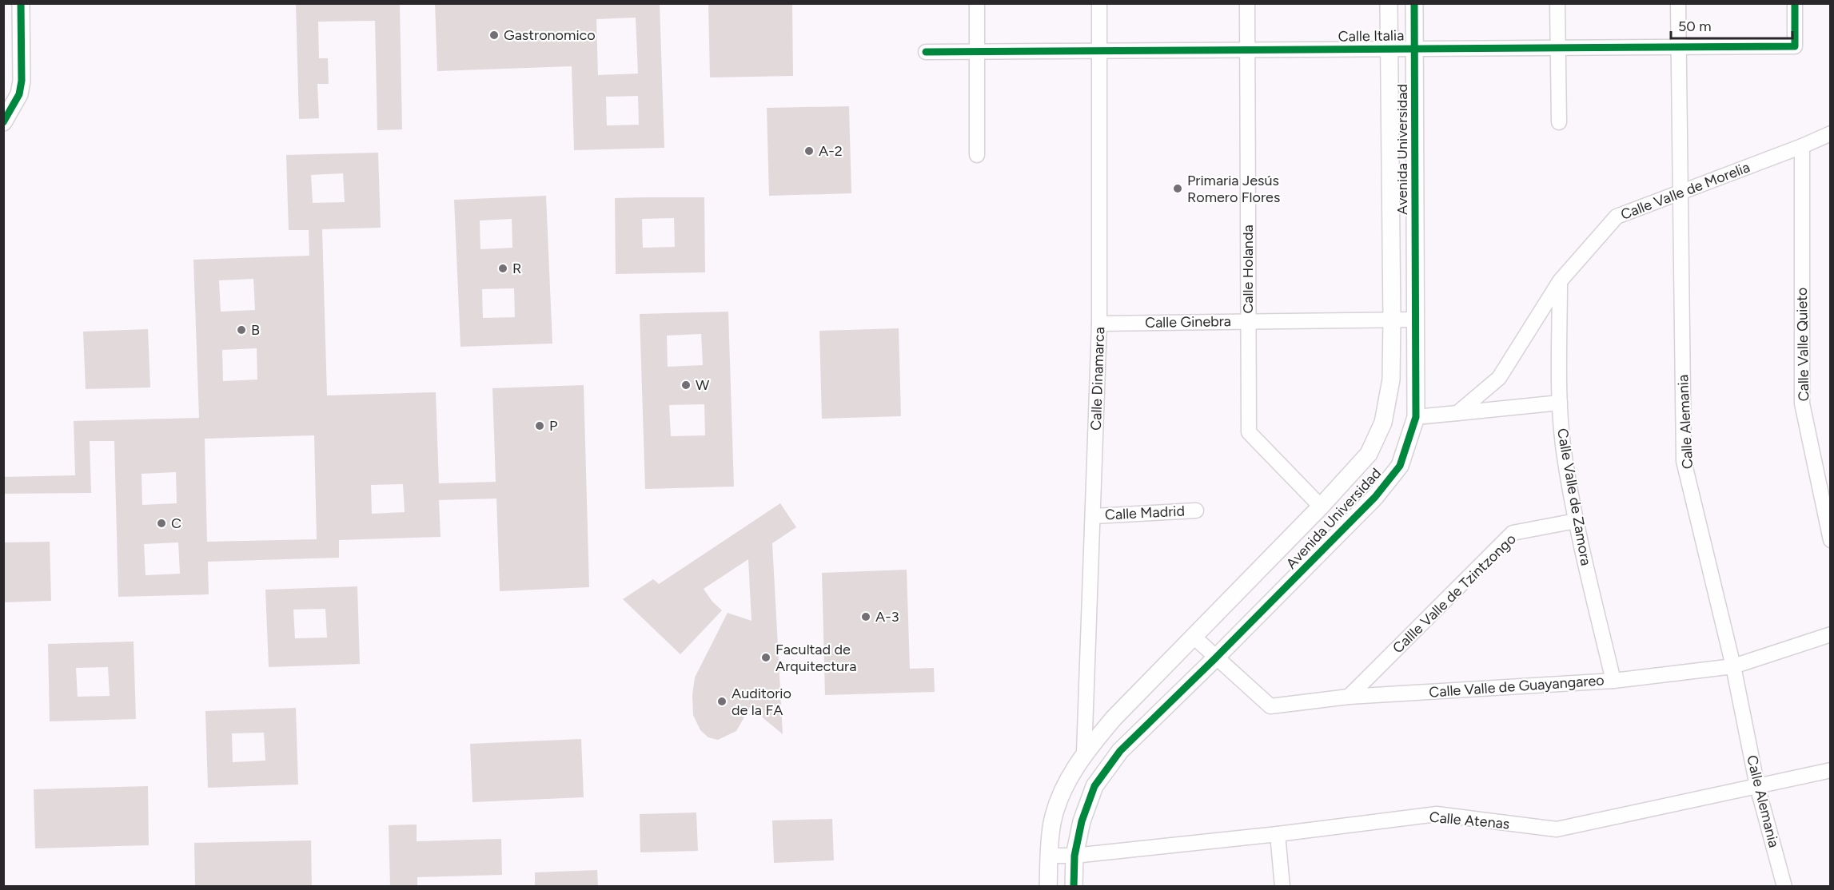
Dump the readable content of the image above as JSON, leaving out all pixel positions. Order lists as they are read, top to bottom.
{
  "streets": {
    "street": [
      "Calle Italia",
      "Avenida Universidad",
      "Calle Valle de Morelia",
      "Calle Holanda",
      "Calle Ginebra",
      "Calle Valle Quieto",
      "Calle Dinamarca",
      "Calle Alemania",
      "Calle Valle de Zamora",
      "Calle Madrid",
      "Callle Valle de Tzintzongo",
      "Calle Valle de Guayangareo",
      "Calle Atenas"
    ]
  },
  "crossings": [
    ["Calle Italia", "Avenida Universidad"],
    ["Calle Italia", "Calle Holanda"],
    ["Calle Italia", "Calle Dinamarca"],
    ["Calle Italia", "Calle Alemania"],
    ["Avenida Universidad", "Calle Holanda"],
    ["Avenida Universidad", "Calle Ginebra"],
    ["Avenida Universidad", "Calle Dinamarca"],
    ["Avenida Universidad", "Calle Valle de Guayangareo"],
    ["Avenida Universidad", "Calle Atenas"],
    ["Calle Valle de Morelia", "Calle Valle Quieto"],
    ["Calle Valle de Morelia", "Calle Alemania"],
    ["Calle Valle de Morelia", "Calle Valle de Zamora"],
    ["Calle Holanda", "Calle Ginebra"],
    ["Calle Ginebra", "Calle Dinamarca"],
    ["Calle Dinamarca", "Calle Madrid"],
    ["Calle Alemania", "Calle Valle de Guayangareo"],
    ["Calle Alemania", "Calle Atenas"],
    ["Calle Valle de Zamora", "Callle Valle de Tzintzongo"],
    ["Calle Valle de Zamora", "Calle Valle de Guayangareo"],
    ["Callle Valle de Tzintzongo", "Calle Valle de Guayangareo"]
  ],
  "places": [
    "Gastronomico",
    "A-2",
    "Primaria Jesús Romero Flores",
    "R",
    "B",
    "W",
    "P",
    "C",
    "A-3",
    "Facultad de Arquitectura",
    "Auditorio de la FA"
  ],
  "scale_bar": "50 m"
}
